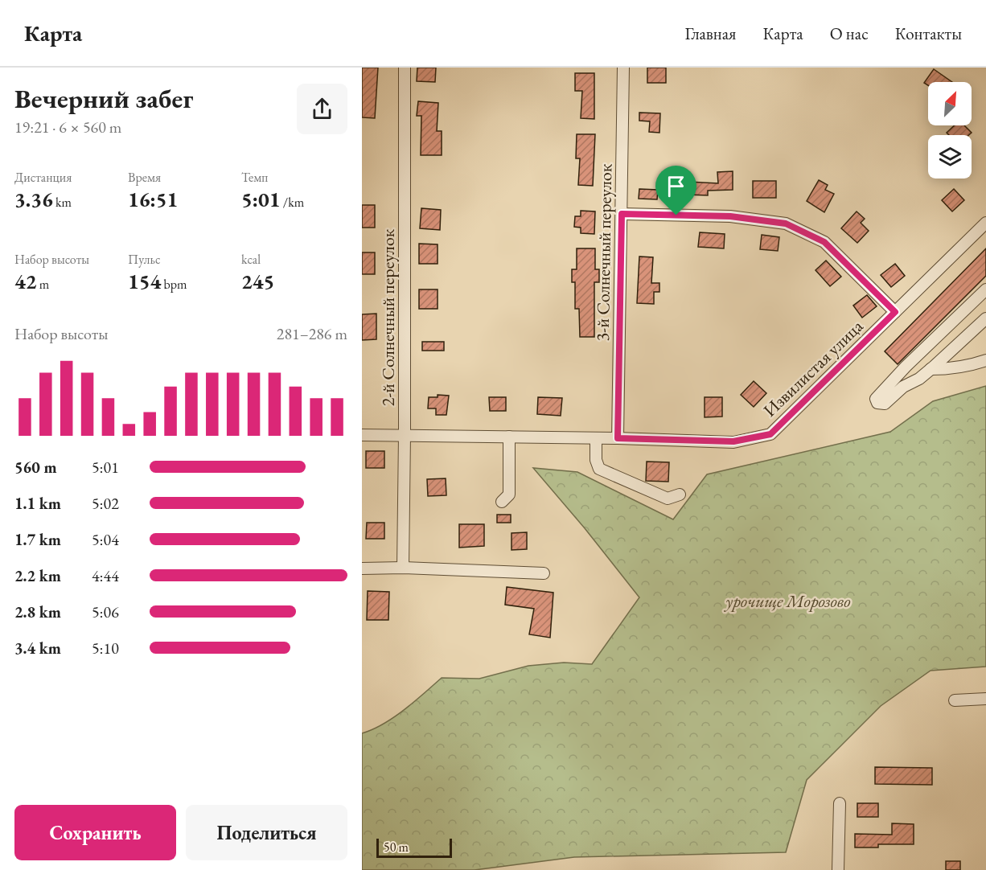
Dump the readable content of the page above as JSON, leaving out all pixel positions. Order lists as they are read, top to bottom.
{
  "streets": {
    "street": ["3-й Солнечный переулок", "2-й Солнечный переулок", "Извилистая улица"]
  },
  "crossings": [
    ["3-й Солнечный переулок", "Извилистая улица"],
    ["2-й Солнечный переулок", "Извилистая улица"]
  ],
  "parks": ["урочище Морозово"],
  "scale_bar": "50 m",
  "north": "top right",
  "page": {
    "header": "Карта",
    "nav": [
      "Главная",
      "Карта",
      "О нас",
      "Контакты"
    ],
    "heading": ["Вечерний забег", "19:21 · 6 × 560 m"],
    "stats": [
      ["Дистанция", "3.36 km"],
      ["Время", "16:51"],
      ["Темп", "5:01 /km"],
      ["Набор высоты", "42 m"],
      ["Пульс", "154 bpm"],
      ["kcal", "245"]
    ],
    "chart": ["Набор высоты", "281–286 m"],
    "list": [
      {
        "name": "560 m",
        "note": "5:01"
      },
      {
        "name": "1.1 km",
        "note": "5:02"
      },
      {
        "name": "1.7 km",
        "note": "5:04"
      },
      {
        "name": "2.2 km",
        "note": "4:44"
      },
      {
        "name": "2.8 km",
        "note": "5:06"
      },
      {
        "name": "3.4 km",
        "note": "5:10"
      }
    ],
    "buttons": ["Сохранить", "Поделиться"],
    "scale": "50 m"
  }
}
